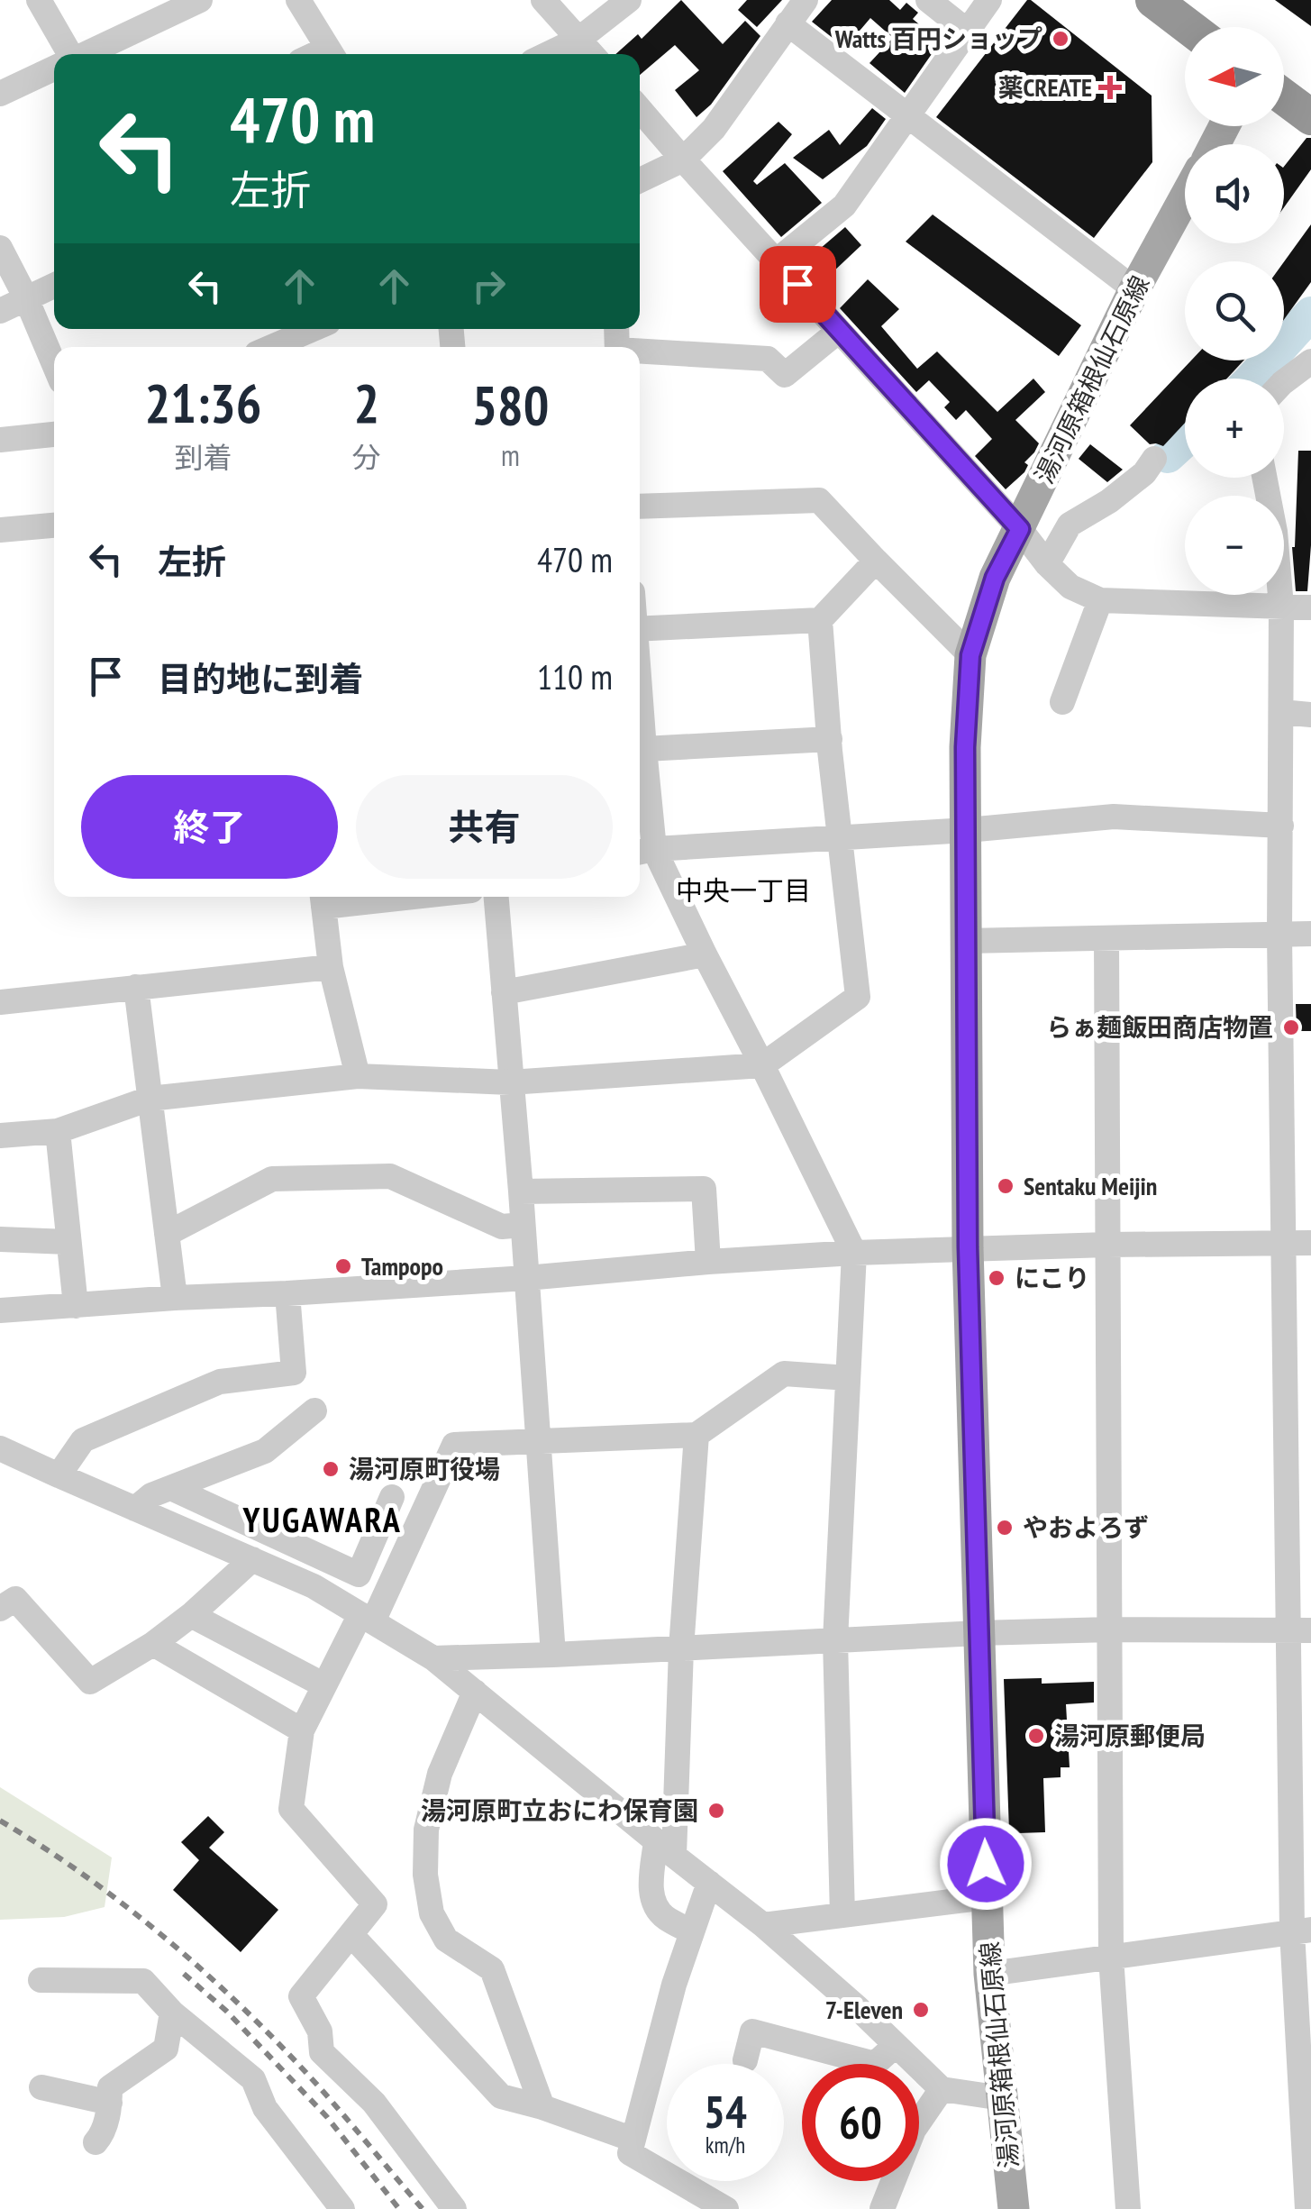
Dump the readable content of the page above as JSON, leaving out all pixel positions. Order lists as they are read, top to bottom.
{
  "streets": {
    "main road": ["湯河原箱根仙石原線"]
  },
  "districts": ["中央一丁目", "YUGAWARA"],
  "places": {
    "other": [
      "Watts 百円ショップ",
      "らぁ麺飯田商店物置",
      "Sentaku Meijin",
      "Tampopo",
      "にこり",
      "湯河原町役場",
      "やおよろず",
      "湯河原郵便局",
      "湯河原町立おにわ保育園",
      "7-Eleven"
    ],
    "health": ["薬CREATE"]
  },
  "north": "left",
  "page": {
    "map_buttons": ["+", "−"],
    "turn": ["470 m", "左折"],
    "eta": [
      "21:36",
      "到着",
      "2",
      "分",
      "580",
      "m"
    ],
    "list": [
      {
        "name": "左折",
        "value": "470 m"
      },
      {
        "name": "目的地に到着",
        "value": "110 m"
      }
    ],
    "buttons": ["終了", "共有"],
    "speed": "54 km/h",
    "limit": "60"
  }
}
